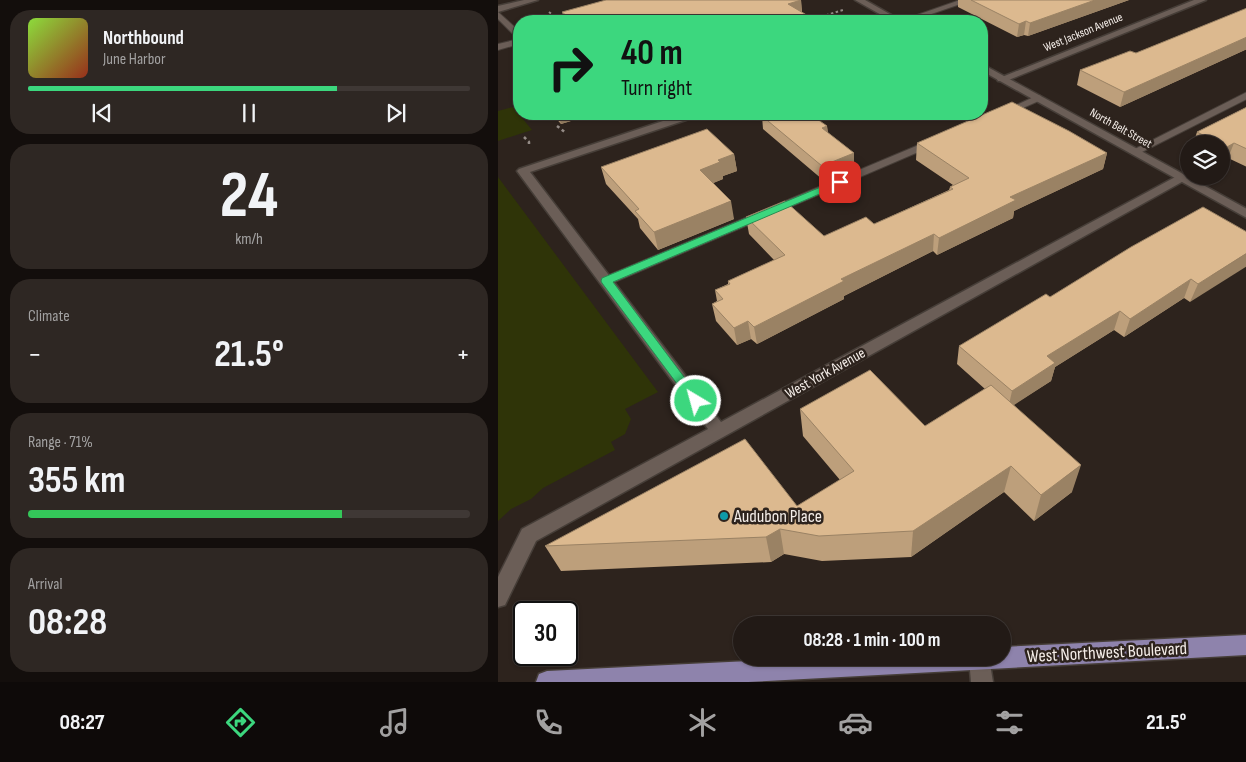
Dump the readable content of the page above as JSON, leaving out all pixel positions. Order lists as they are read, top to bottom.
{
  "streets": {
    "main road": ["West Northwest Boulevard"],
    "street": ["West Jackson Avenue", "North Belt Street", "West York Avenue"]
  },
  "crossings": [
    ["West Jackson Avenue", "North Belt Street"]
  ],
  "places": ["Audubon Place"],
  "page": {
    "turn": ["40 m", "Turn right"],
    "song": ["Northbound", "June Harbor"],
    "tile": [
      ["24", "km/h"],
      "Climate",
      ["Range · 71%", "355 km"],
      ["Arrival", "08:28"]
    ],
    "heat": ["−", "21.5°", "+"],
    "limit": "30",
    "trip": "08:28 · 1 min · 100 m",
    "tabs": ["08:27", "21.5°"]
  }
}
